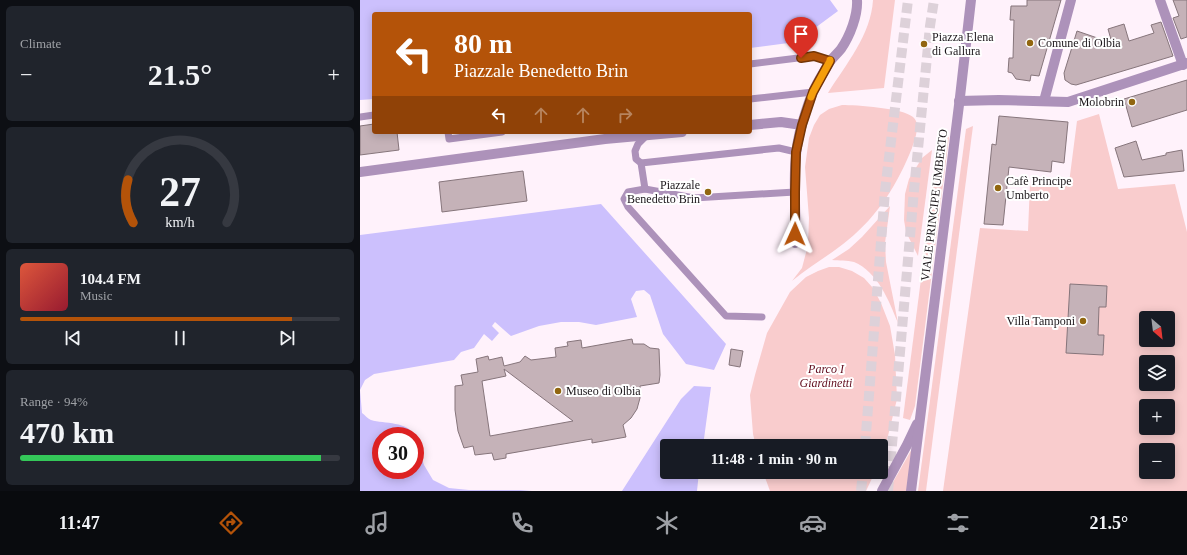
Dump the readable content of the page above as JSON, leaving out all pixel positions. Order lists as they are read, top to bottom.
{
  "streets": {
    "street": ["VIALE PRINCIPE UMBERTO"]
  },
  "parks": ["Parco I Giardinetti"],
  "places": [
    "Comune di Olbia",
    "Piazza Elena di Gallura",
    "Molobrin",
    "Cafè Principe Umberto",
    "Piazzale Benedetto Brin",
    "Villa Tamponi",
    "Museo di Olbia"
  ],
  "north": "bottom right",
  "page": {
    "tile": [
      "Climate",
      ["Range · 94%", "470 km"]
    ],
    "turn": ["80 m", "Piazzale Benedetto Brin"],
    "heat": ["−", "21.5°", "+"],
    "song": ["104.4 FM", "Music"],
    "map_buttons": ["+", "−"],
    "limit": "30",
    "trip": "11:48 · 1 min · 90 m",
    "tabs": ["11:47", "21.5°"],
    "gauge": ["27", "km/h"]
  }
}
